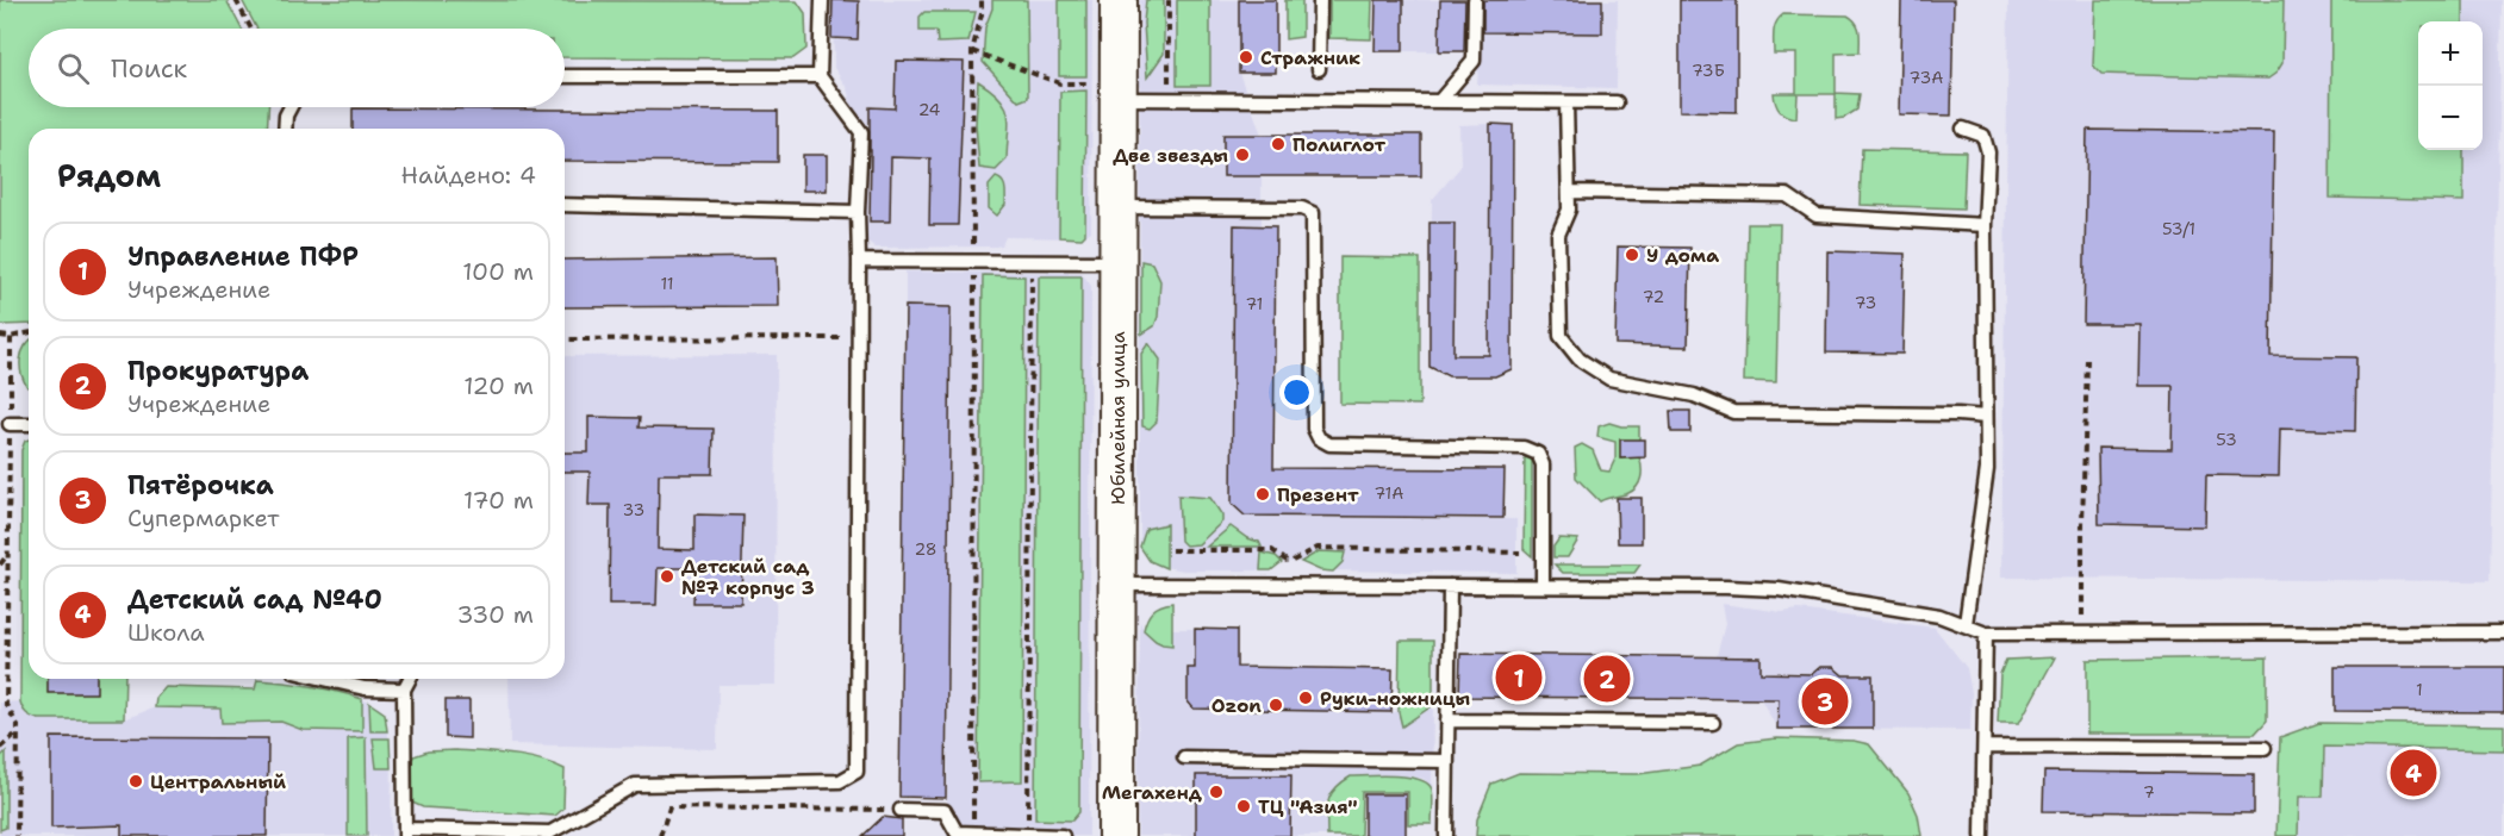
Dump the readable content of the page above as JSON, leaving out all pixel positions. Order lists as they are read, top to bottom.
{
  "streets": {
    "main road": ["Юбилейная улица"]
  },
  "places": [
    "Стражник",
    "Полиглот",
    "Две звезды",
    "У дома",
    "Презент",
    "Детский сад №7 корпус 3",
    "Руки-ножницы",
    "Ozon",
    "Центральный",
    "Мегахенд",
    "ТЦ \"Азия\""
  ],
  "house_numbers": [
    "73Б",
    "73А",
    "24",
    "53/1",
    "11",
    "72",
    "73",
    "71",
    "53",
    "71А",
    "33",
    "28",
    "1",
    "7"
  ],
  "page": {
    "map_buttons": ["+", "−"],
    "search": "Поиск",
    "heading": ["Рядом", "Найдено: 4"],
    "list": [
      {
        "mark": "1",
        "name": "Управление ПФР",
        "note": "Учреждение",
        "value": "100 m"
      },
      {
        "mark": "2",
        "name": "Прокуратура",
        "note": "Учреждение",
        "value": "120 m"
      },
      {
        "mark": "3",
        "name": "Пятёрочка",
        "note": "Супермаркет",
        "value": "170 m"
      },
      {
        "mark": "4",
        "name": "Детский сад №40",
        "note": "Школа",
        "value": "330 m"
      }
    ],
    "pins": [
      "1",
      "2",
      "3",
      "4"
    ]
  }
}
